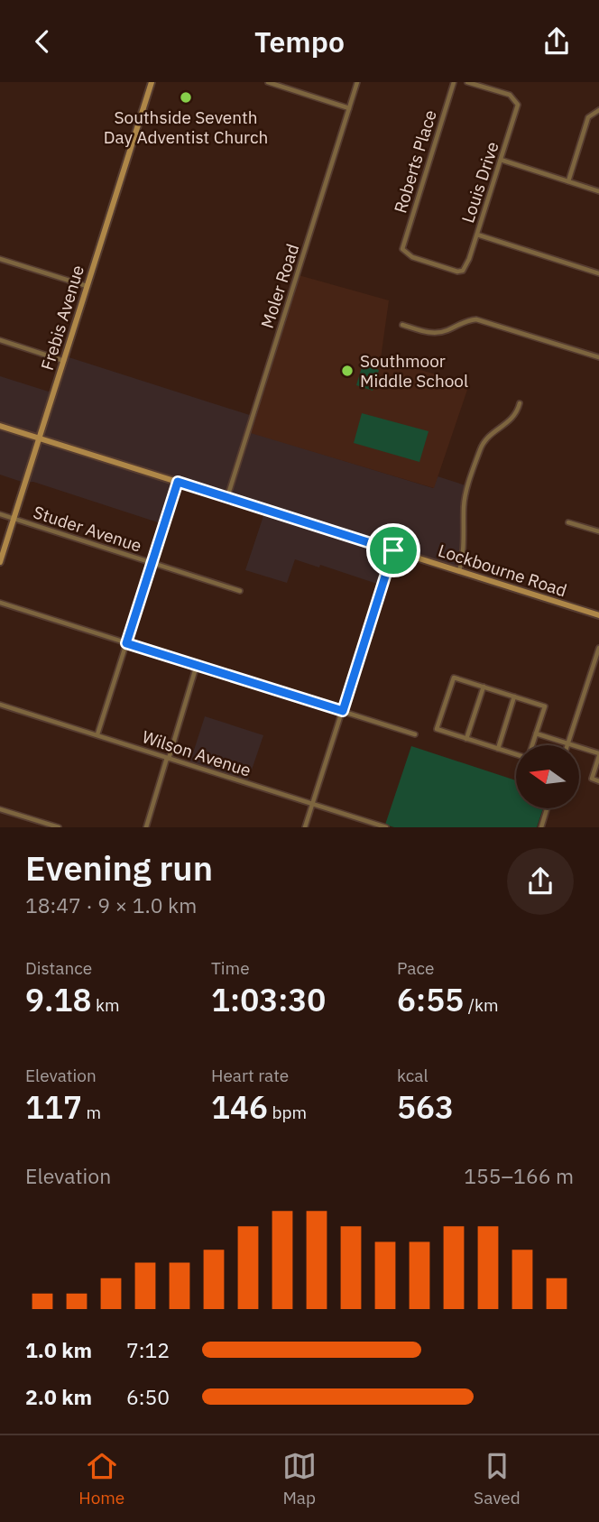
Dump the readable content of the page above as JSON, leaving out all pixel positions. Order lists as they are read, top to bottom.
{
  "streets": {
    "main road": ["Frebis Avenue", "Lockbourne Road"],
    "street": [
      "Roberts Place",
      "Louis Drive",
      "Moler Road",
      "Studer Avenue",
      "Wilson Avenue"
    ]
  },
  "crossings": [
    ["Roberts Place", "Louis Drive"],
    ["Moler Road", "Lockbourne Road"],
    ["Frebis Avenue", "Studer Avenue"],
    ["Frebis Avenue", "Lockbourne Road"]
  ],
  "places": ["Southside Seventh Day Adventist Church", "Southmoor Middle School"],
  "north": "left",
  "page": {
    "header": "Tempo",
    "heading": ["Evening run", "18:47 · 9 × 1.0 km"],
    "stats": [
      ["Distance", "9.18 km"],
      ["Time", "1:03:30"],
      ["Pace", "6:55 /km"],
      ["Elevation", "117 m"],
      ["Heart rate", "146 bpm"],
      ["kcal", "563"]
    ],
    "chart": ["Elevation", "155–166 m"],
    "list": [
      {
        "name": "1.0 km",
        "note": "7:12"
      },
      {
        "name": "2.0 km",
        "note": "6:50"
      }
    ],
    "tabs": ["Home", "Map", "Saved"]
  }
}
